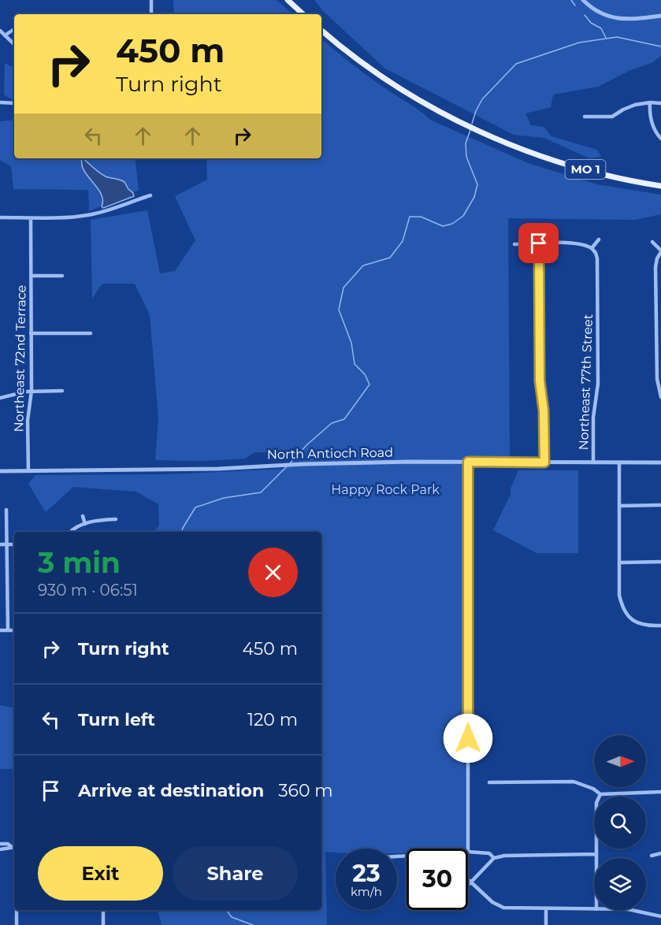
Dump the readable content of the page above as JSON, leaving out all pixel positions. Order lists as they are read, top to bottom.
{
  "streets": {
    "main road": ["MO 1"],
    "street": ["Northeast 72nd Terrace", "Northeast 77th Street", "North Antioch Road"]
  },
  "crossings": [
    ["Northeast 72nd Terrace", "North Antioch Road"],
    ["Northeast 77th Street", "North Antioch Road"]
  ],
  "parks": ["Happy Rock Park"],
  "north": "right",
  "page": {
    "turn": ["450 m", "Turn right"],
    "heading": ["3 min", "930 m · 06:51"],
    "list": [
      {
        "name": "Turn right",
        "value": "450 m"
      },
      {
        "name": "Turn left",
        "value": "120 m"
      },
      {
        "name": "Arrive at destination",
        "value": "360 m"
      }
    ],
    "buttons": ["Exit", "Share"],
    "speed": "23 km/h",
    "limit": "30"
  }
}
